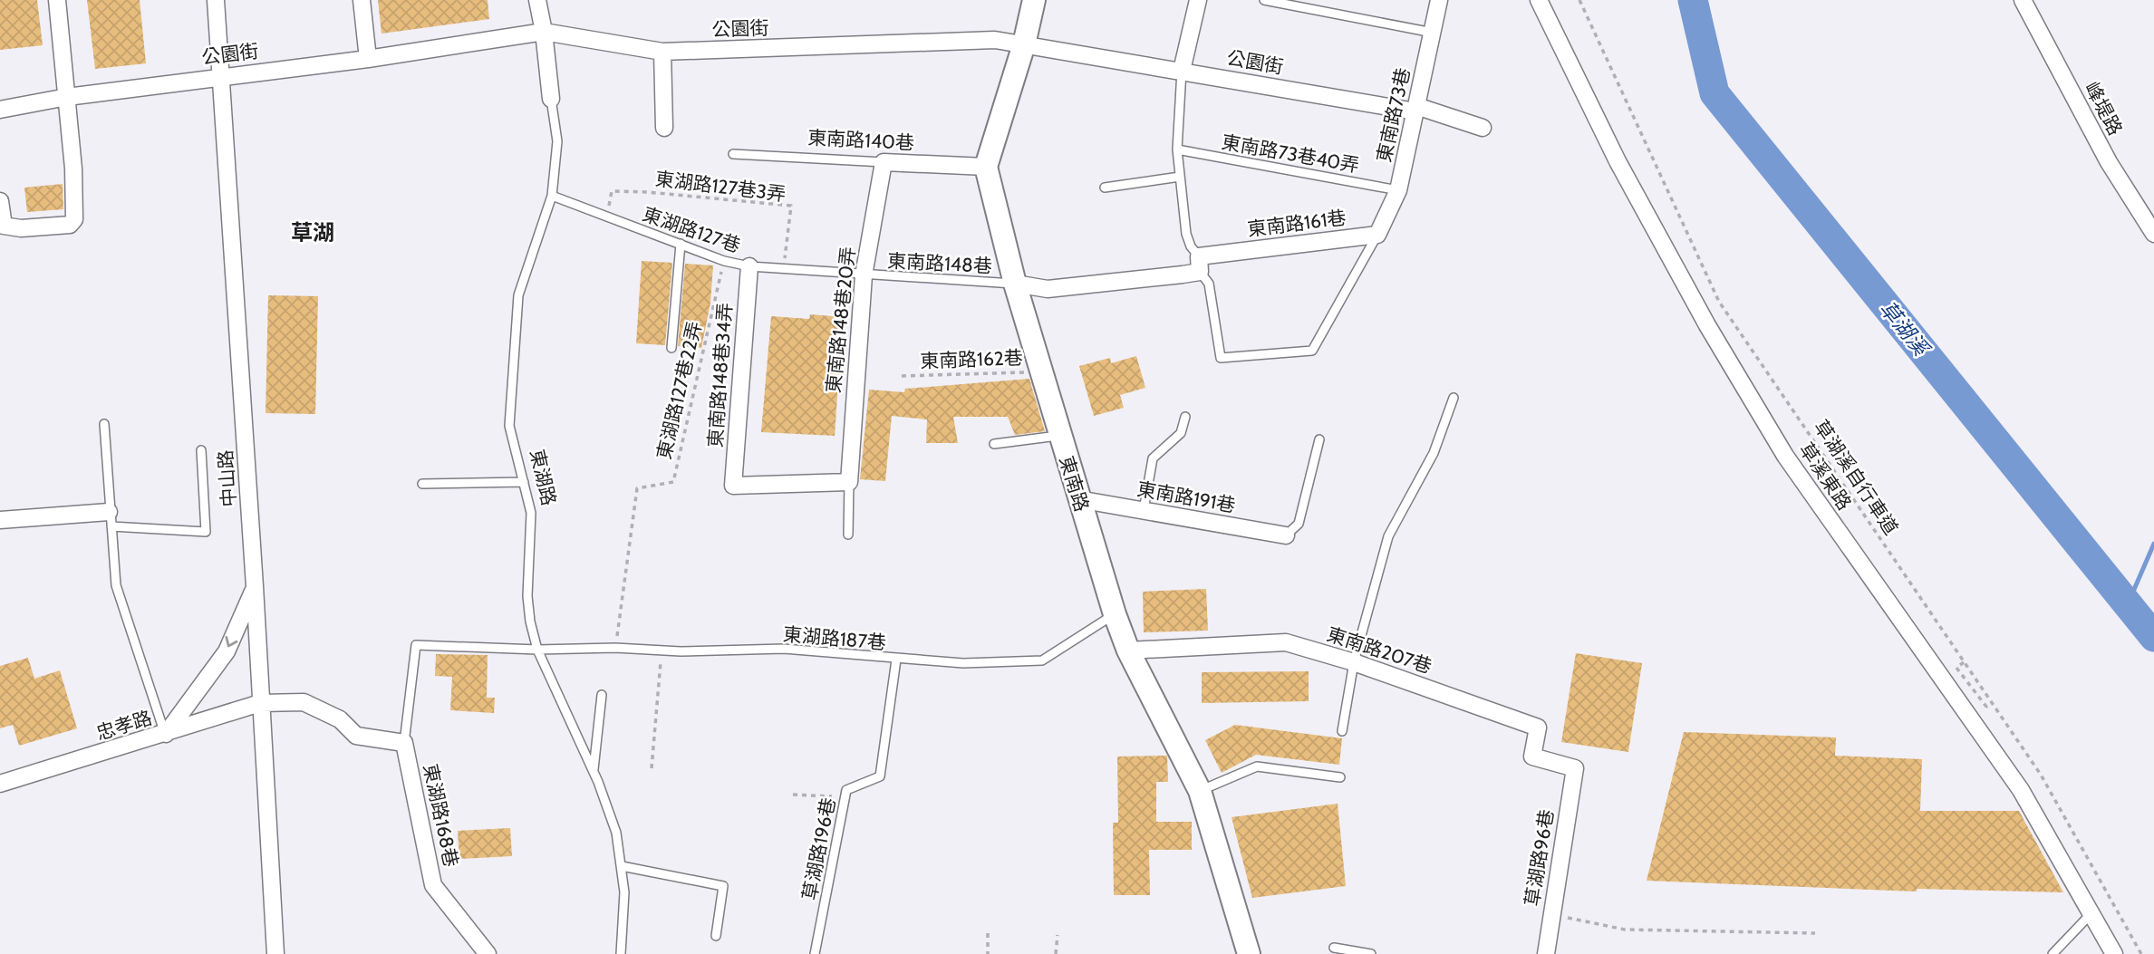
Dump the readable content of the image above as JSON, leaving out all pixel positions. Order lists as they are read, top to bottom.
{
  "streets": {
    "street": [
      "公園街",
      "峰堤路",
      "東南路73巷",
      "東南路140巷",
      "東南路161巷",
      "東南路148巷20弄",
      "東南路148巷34弄",
      "草溪東路",
      "東湖路",
      "中山路",
      "東南路",
      "東南路191巷",
      "東南路207巷",
      "忠孝路",
      "東湖路168巷",
      "草湖路96巷"
    ],
    "lane": [
      "東南路73巷40弄",
      "東湖路127巷",
      "東南路148巷",
      "東湖路187巷",
      "草湖路196巷"
    ],
    "path": [
      "東湖路127巷3弄",
      "東南路162巷",
      "東湖路127巷22弄",
      "草湖溪自行車道"
    ]
  },
  "crossings": [
    ["公園街", "東南路73巷"],
    ["公園街", "東湖路"],
    ["公園街", "中山路"],
    ["東南路73巷", "東南路73巷40弄"],
    ["東南路73巷", "東南路161巷"],
    ["東南路140巷", "東南路148巷20弄"],
    ["東南路140巷", "東南路"],
    ["東湖路127巷3弄", "東湖路127巷"],
    ["東南路161巷", "東南路148巷"],
    ["東南路161巷", "東南路"],
    ["東湖路127巷", "東南路148巷"],
    ["東湖路127巷", "東南路148巷20弄"],
    ["東湖路127巷", "東南路148巷34弄"],
    ["東湖路127巷", "東湖路127巷22弄"],
    ["東湖路127巷", "東湖路"],
    ["東南路148巷", "東南路148巷20弄"],
    ["東南路148巷", "東南路"],
    ["東南路148巷20弄", "東南路148巷34弄"],
    ["東南路162巷", "東南路"],
    ["東湖路127巷22弄", "東湖路187巷"],
    ["東湖路", "東湖路187巷"],
    ["東湖路", "東湖路168巷"],
    ["中山路", "忠孝路"],
    ["中山路", "東湖路168巷"],
    ["東南路", "東南路191巷"],
    ["東南路", "東湖路187巷"],
    ["東南路", "東南路207巷"],
    ["東湖路187巷", "東湖路168巷"],
    ["東湖路187巷", "草湖路196巷"],
    ["東南路207巷", "草湖路96巷"],
    ["忠孝路", "東湖路168巷"]
  ],
  "districts": ["草湖"],
  "water": ["草湖溪"]
}
